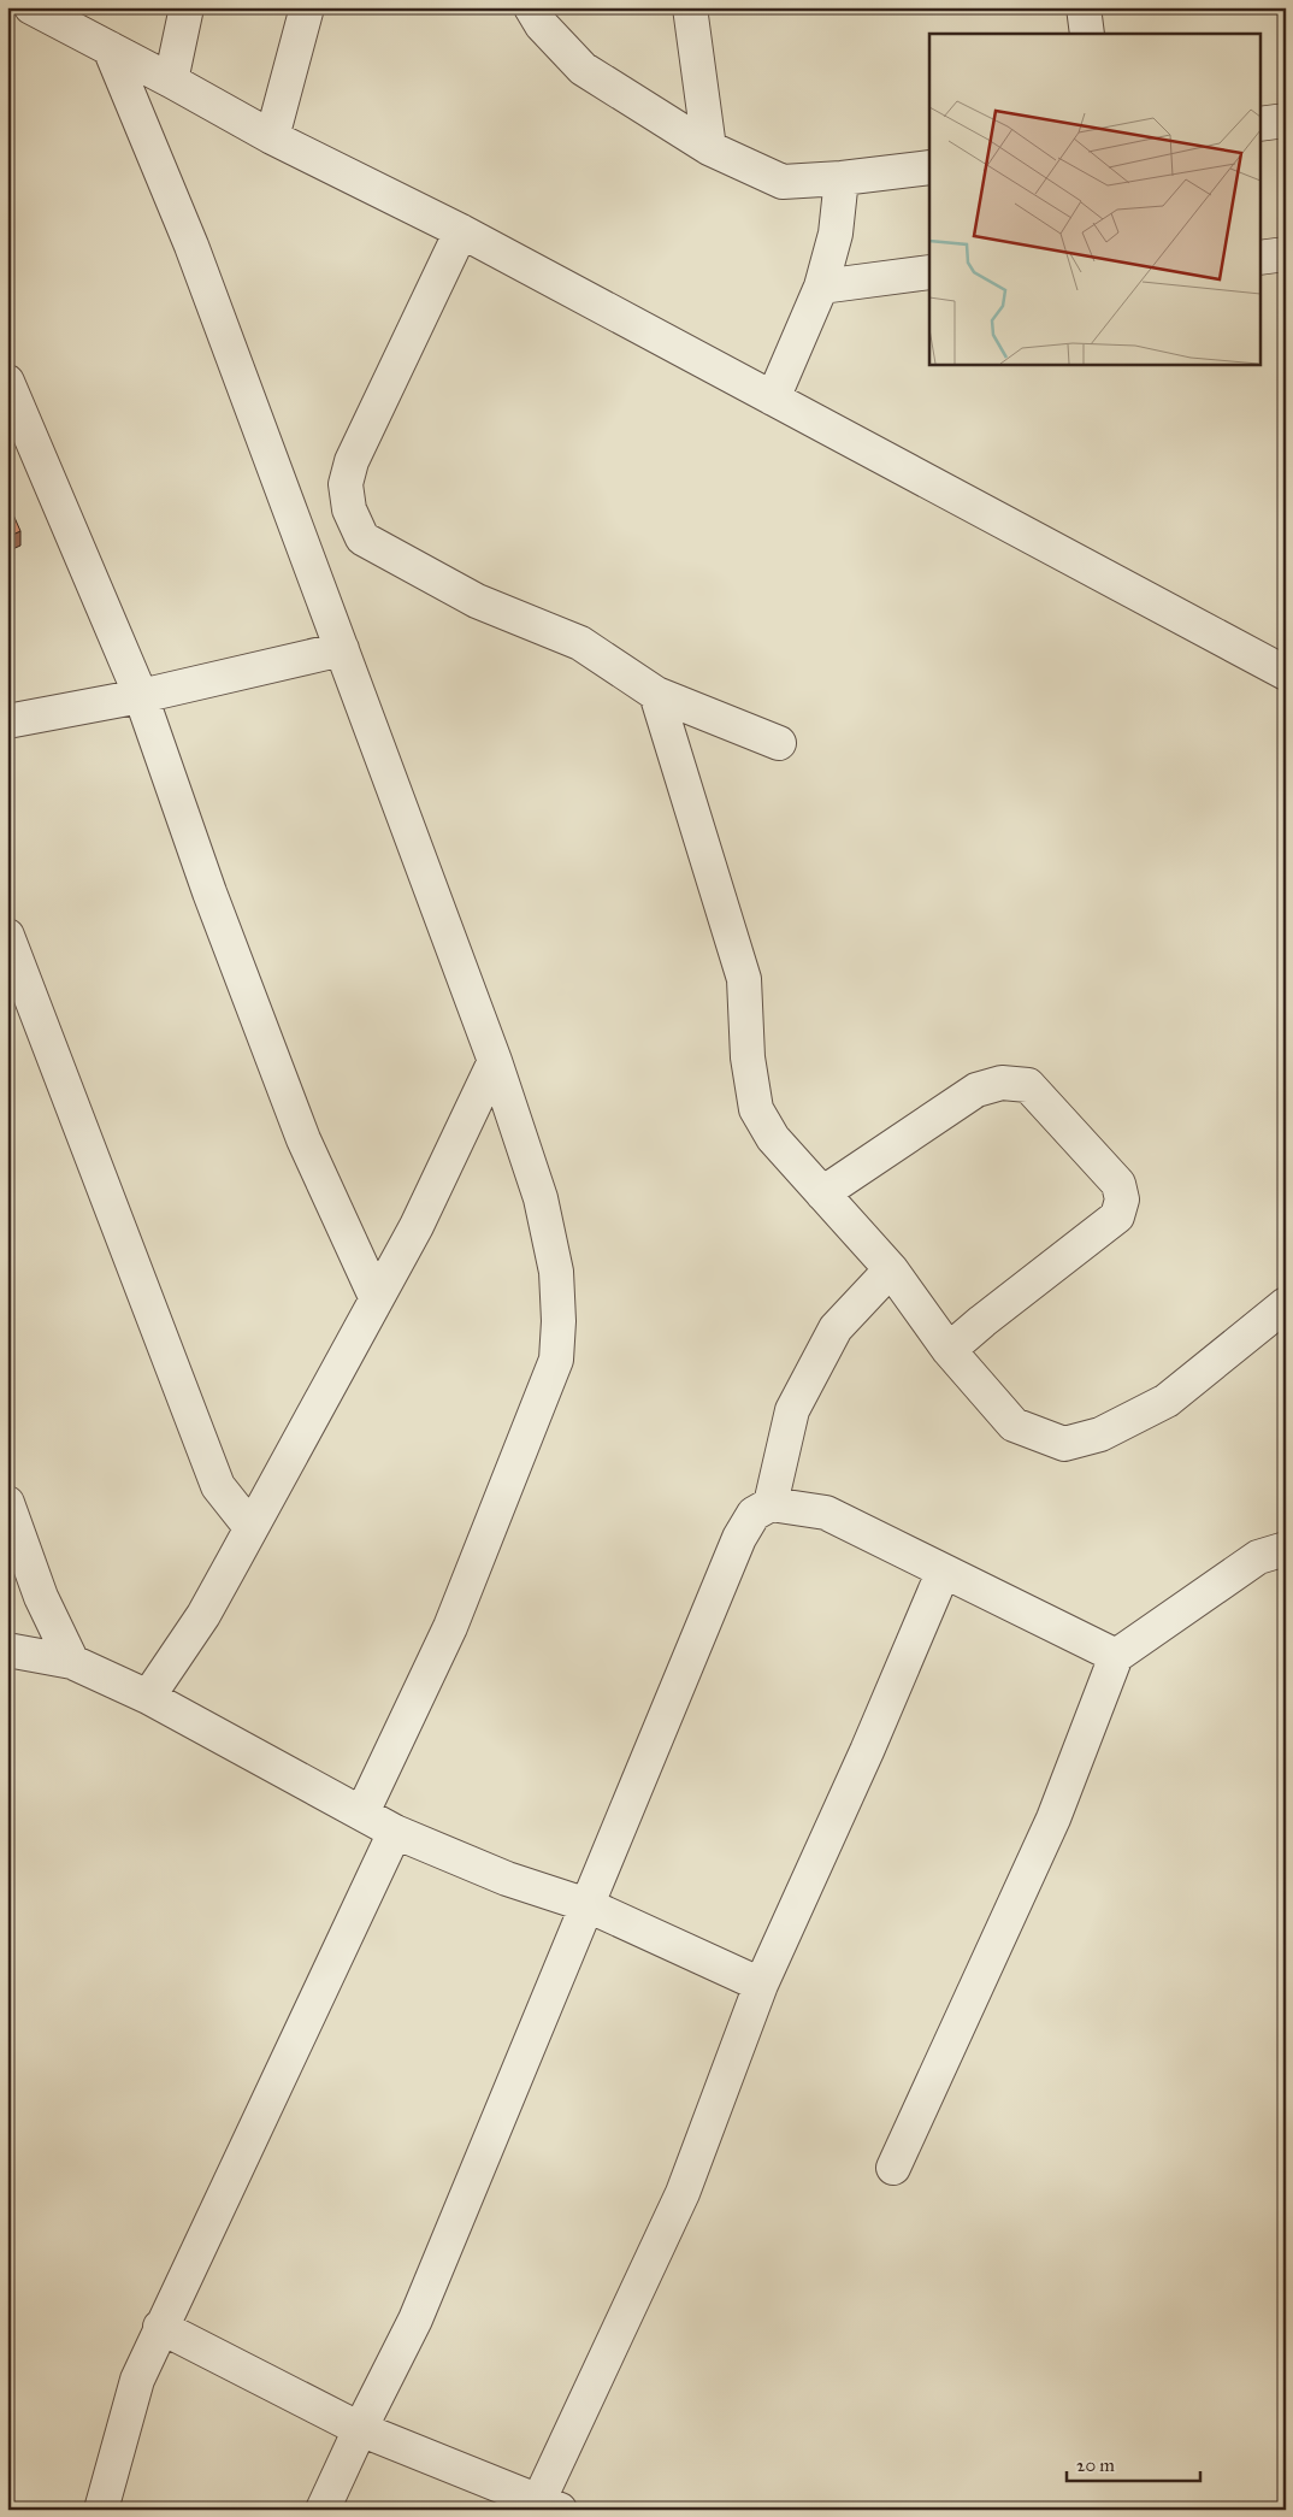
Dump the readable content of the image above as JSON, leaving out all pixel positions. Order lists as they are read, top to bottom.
{
  "scale_bar": "20 m"
}
